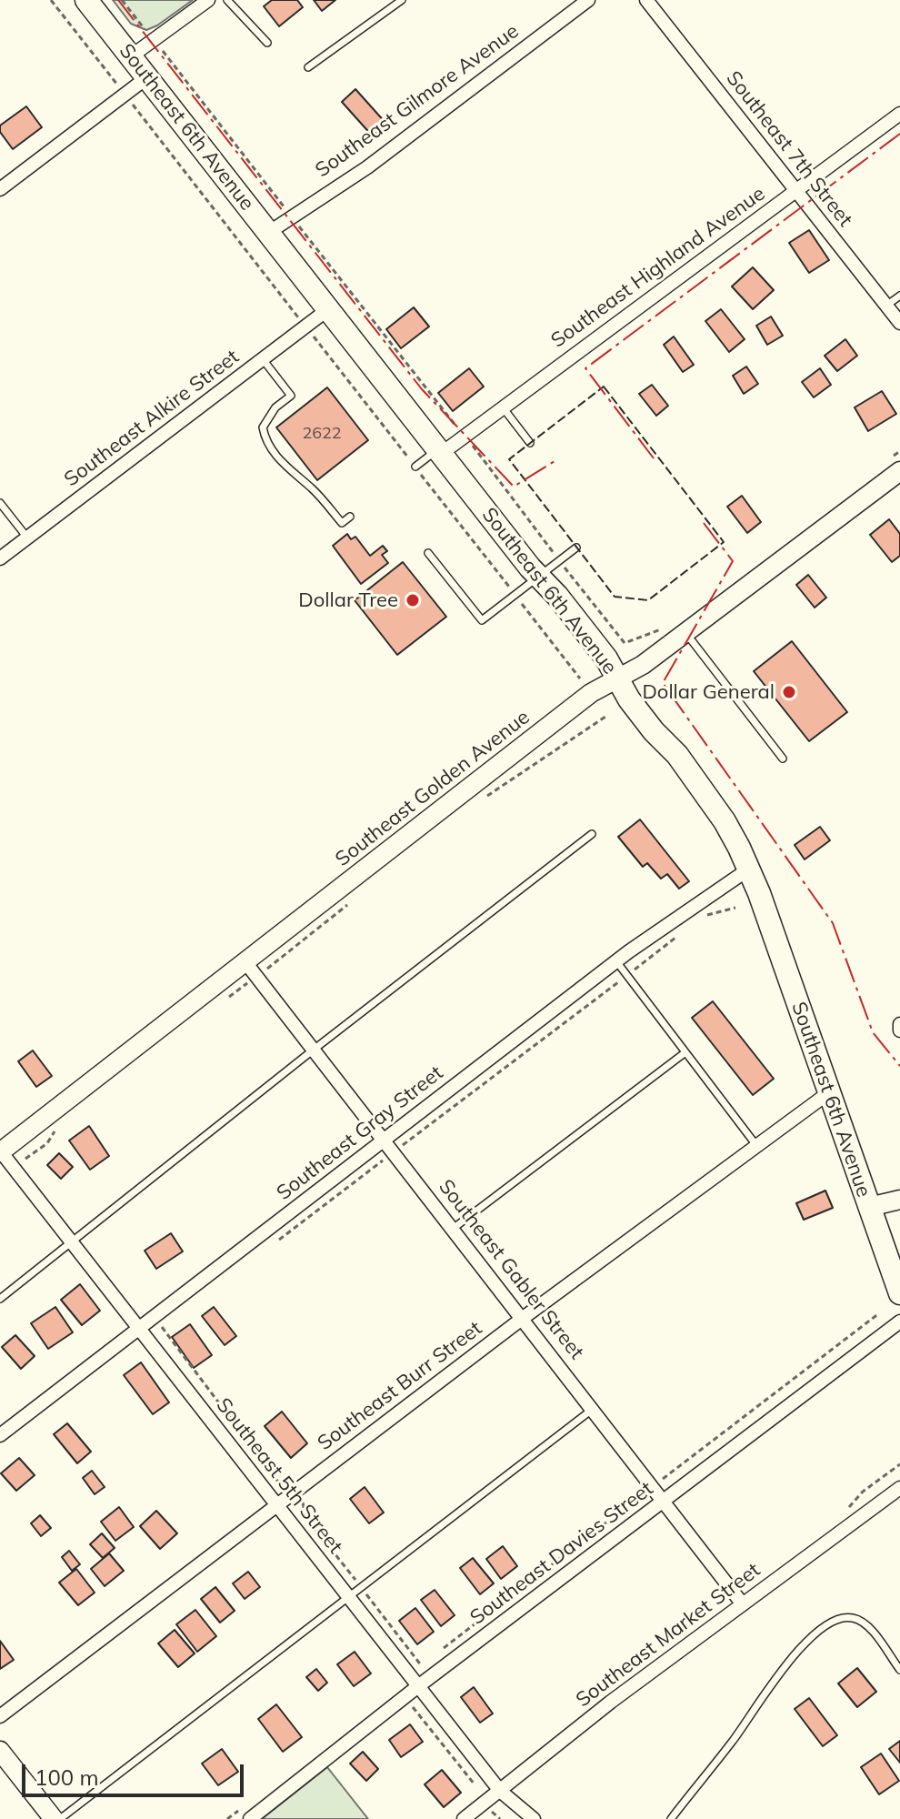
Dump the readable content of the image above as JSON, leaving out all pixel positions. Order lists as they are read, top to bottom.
{
  "streets": {
    "main road": ["Southeast 6th Avenue"],
    "street": [
      "Southeast Gilmore Avenue",
      "Southeast 7th Street",
      "Southeast Highland Avenue",
      "Southeast Alkire Street",
      "Southeast Golden Avenue",
      "Southeast Gray Street",
      "Southeast Gabler Street",
      "Southeast Burr Street",
      "Southeast 5th Street",
      "Southeast Davies Street",
      "Southeast Market Street"
    ]
  },
  "crossings": [
    ["Southeast Gilmore Avenue", "Southeast 6th Avenue"],
    ["Southeast 6th Avenue", "Southeast Highland Avenue"],
    ["Southeast 6th Avenue", "Southeast Alkire Street"],
    ["Southeast 6th Avenue", "Southeast Golden Avenue"],
    ["Southeast 6th Avenue", "Southeast Gray Street"],
    ["Southeast 6th Avenue", "Southeast Burr Street"],
    ["Southeast 7th Street", "Southeast Highland Avenue"],
    ["Southeast Golden Avenue", "Southeast Gabler Street"],
    ["Southeast Golden Avenue", "Southeast 5th Street"],
    ["Southeast Gray Street", "Southeast Gabler Street"],
    ["Southeast Gray Street", "Southeast 5th Street"],
    ["Southeast Gabler Street", "Southeast Burr Street"],
    ["Southeast Gabler Street", "Southeast Davies Street"],
    ["Southeast Gabler Street", "Southeast Market Street"],
    ["Southeast Burr Street", "Southeast 5th Street"],
    ["Southeast 5th Street", "Southeast Davies Street"],
    ["Southeast 5th Street", "Southeast Market Street"]
  ],
  "places": ["Dollar Tree", "Dollar General"],
  "house_numbers": ["2622"],
  "scale_bar": "100 m"
}
